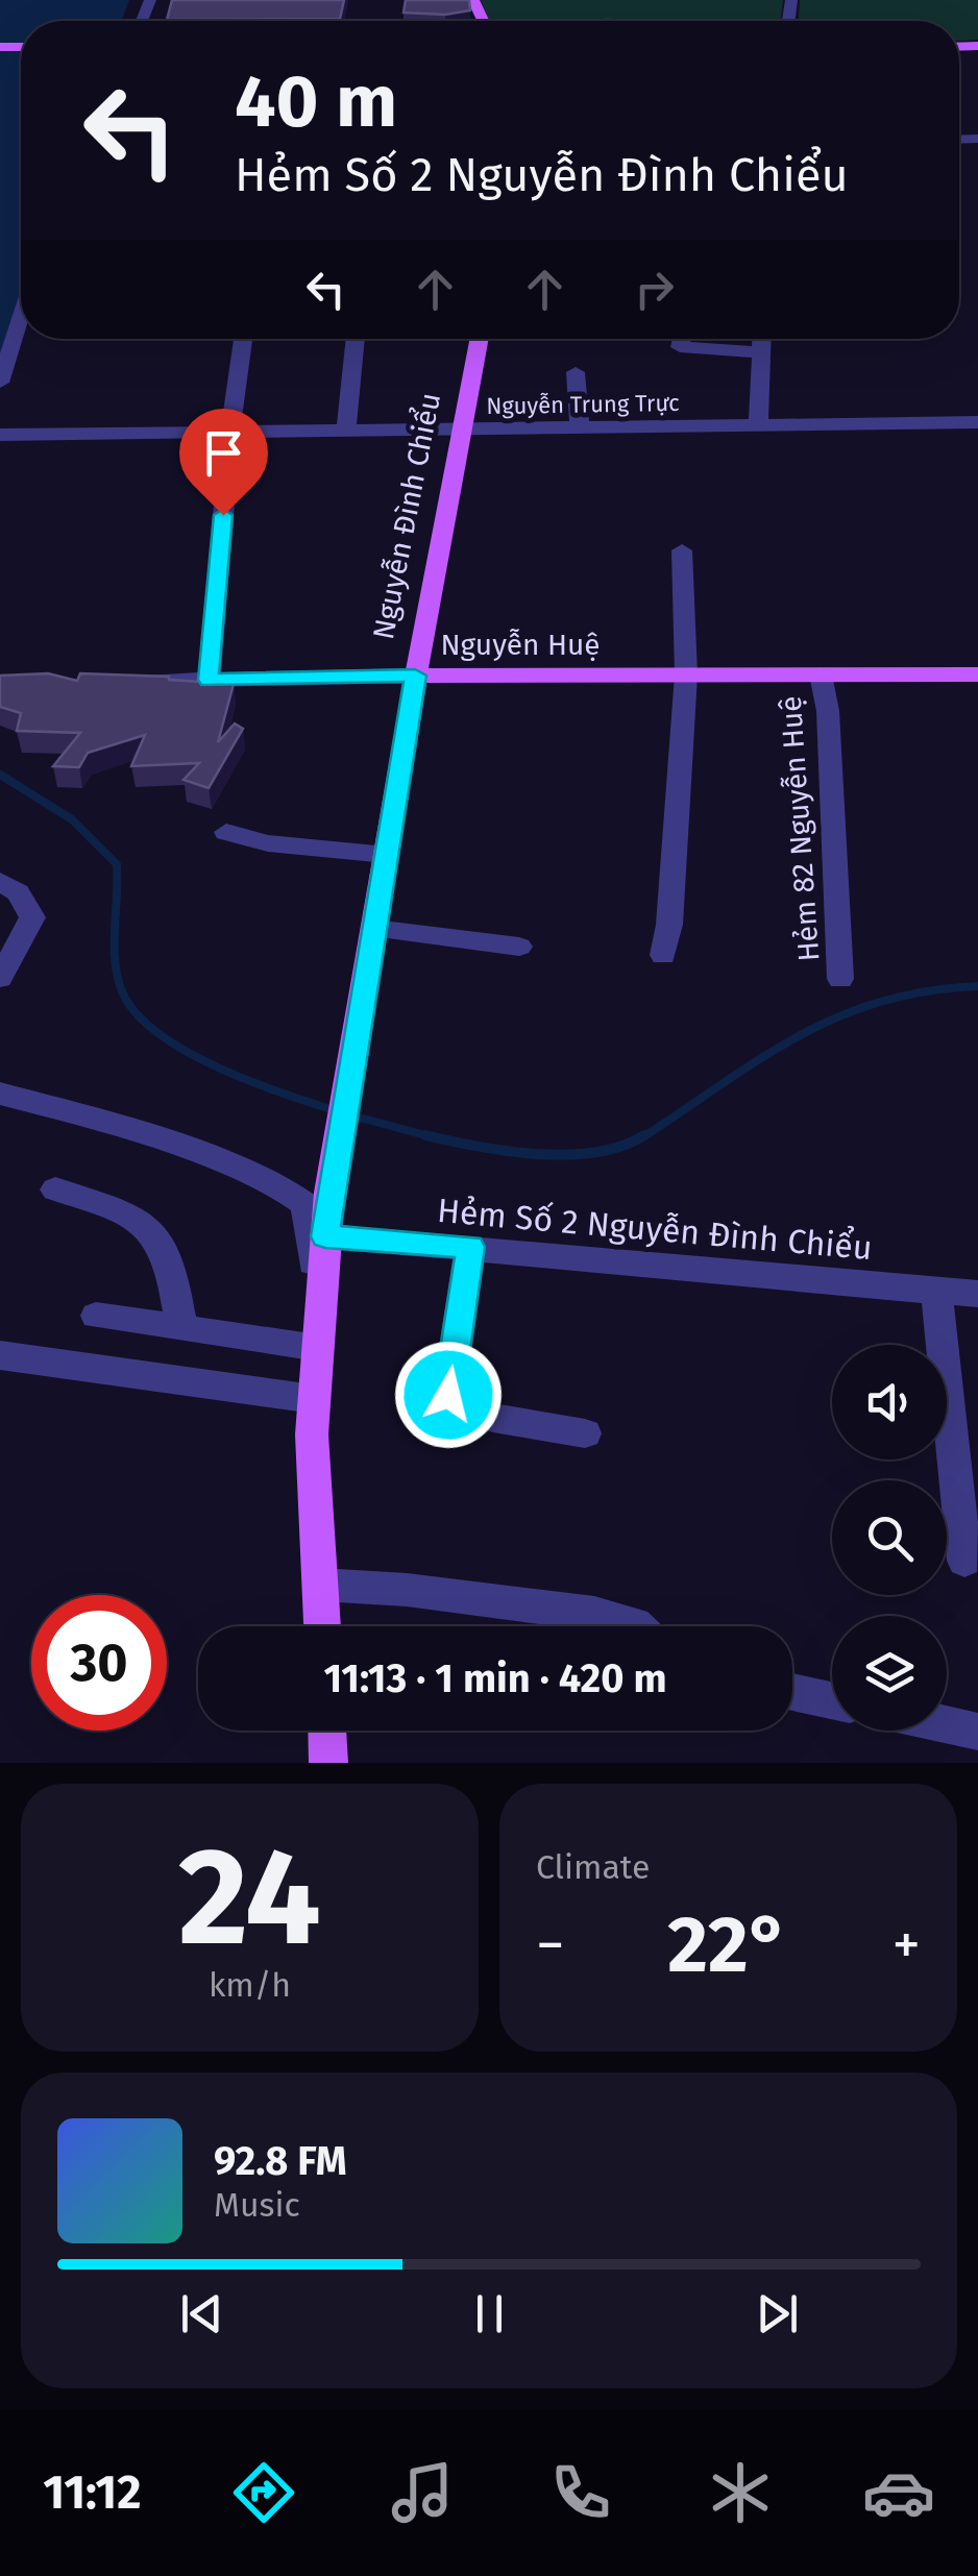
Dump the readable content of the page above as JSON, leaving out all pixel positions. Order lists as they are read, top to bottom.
{
  "streets": {
    "main road": ["Nguyễn Đình Chiểu", "Nguyễn Huệ"],
    "street": ["Nguyễn Trung Trực", "Hẻm 82 Nguyễn Huệ", "Hẻm Số 2 Nguyễn Đình Chiểu"]
  },
  "crossings": [
    ["Nguyễn Trung Trực", "Nguyễn Đình Chiểu"],
    ["Nguyễn Đình Chiểu", "Nguyễn Huệ"],
    ["Nguyễn Huệ", "Hẻm 82 Nguyễn Huệ"]
  ],
  "page": {
    "turn": ["40 m", "Hẻm Số 2 Nguyễn Đình Chiểu"],
    "limit": "30",
    "trip": "11:13 · 1 min · 420 m",
    "tile": [
      ["24", "km/h"],
      "Climate"
    ],
    "heat": ["−", "22°", "+"],
    "song": ["92.8 FM", "Music"],
    "tabs": "11:12"
  }
}
